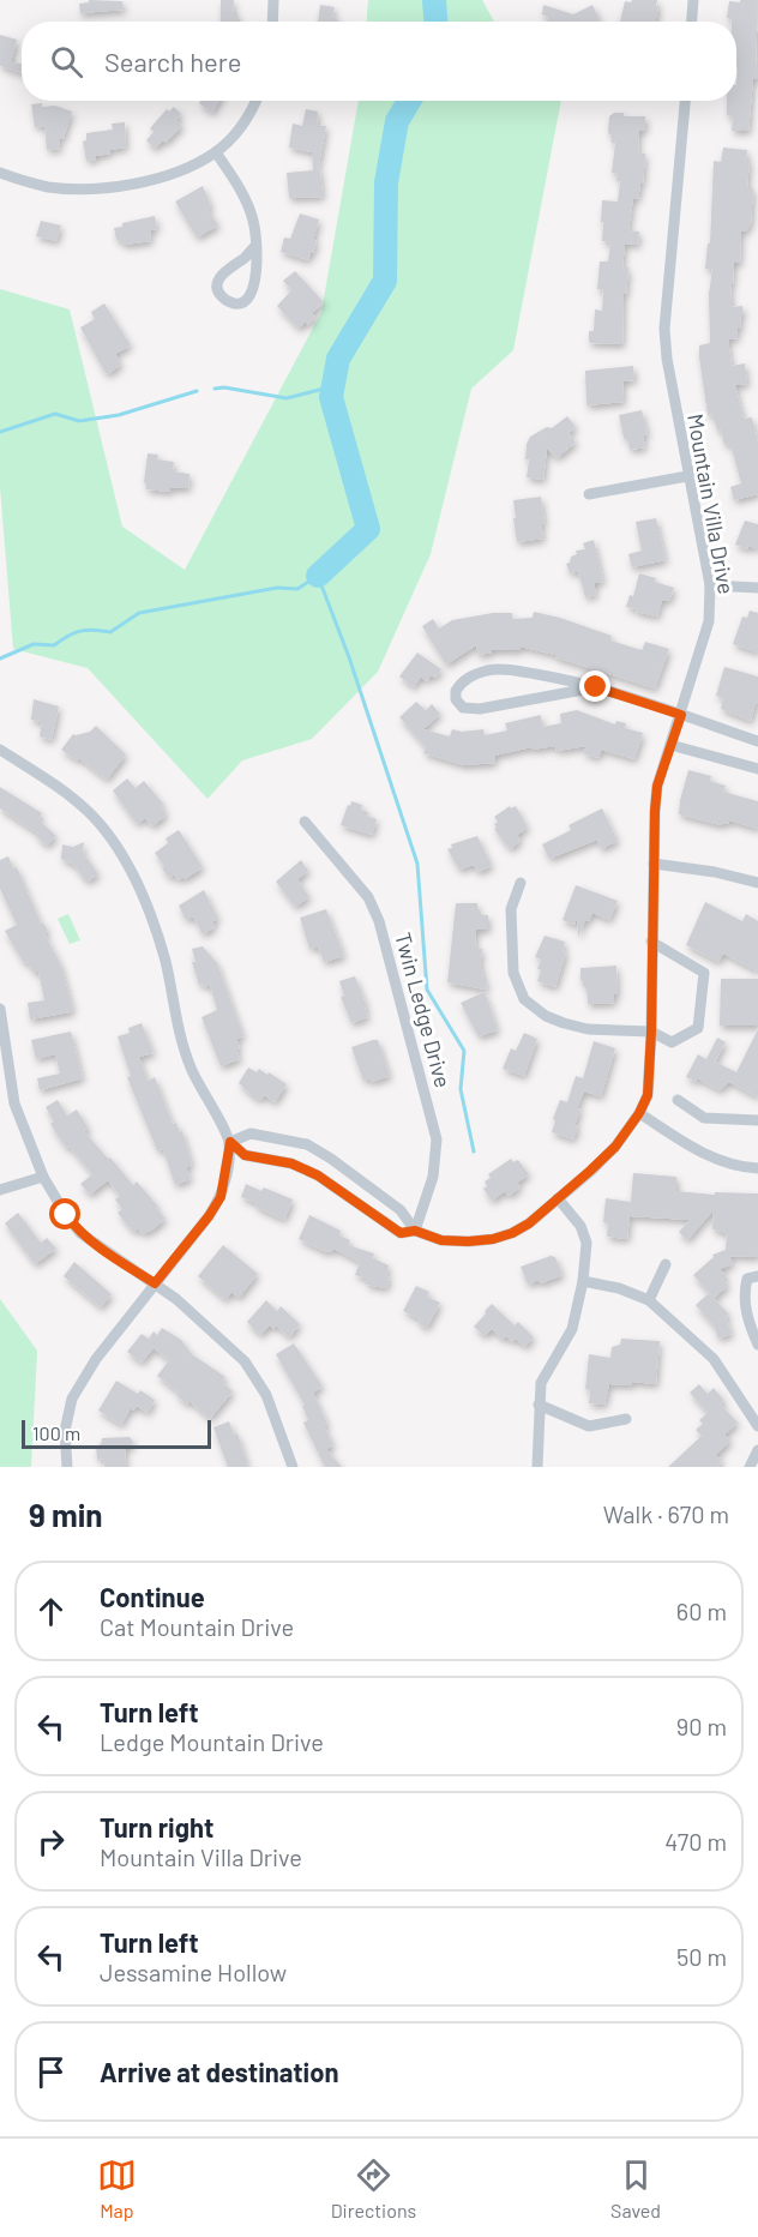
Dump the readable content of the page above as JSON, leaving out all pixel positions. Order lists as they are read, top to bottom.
{
  "streets": {
    "street": ["Mountain Villa Drive", "Twin Ledge Drive"]
  },
  "crossings": [
    ["Mountain Villa Drive", "Twin Ledge Drive"]
  ],
  "scale_bar": "100 m",
  "page": {
    "search": "Search here",
    "scale": "100 m",
    "heading": ["9 min", "Walk · 670 m"],
    "list": [
      ["Continue", "Cat Mountain Drive", "60 m"],
      ["Turn left", "Ledge Mountain Drive", "90 m"],
      ["Turn right", "Mountain Villa Drive", "470 m"],
      ["Turn left", "Jessamine Hollow", "50 m"],
      "Arrive at destination"
    ],
    "nav": ["Map", "Directions", "Saved"]
  }
}
